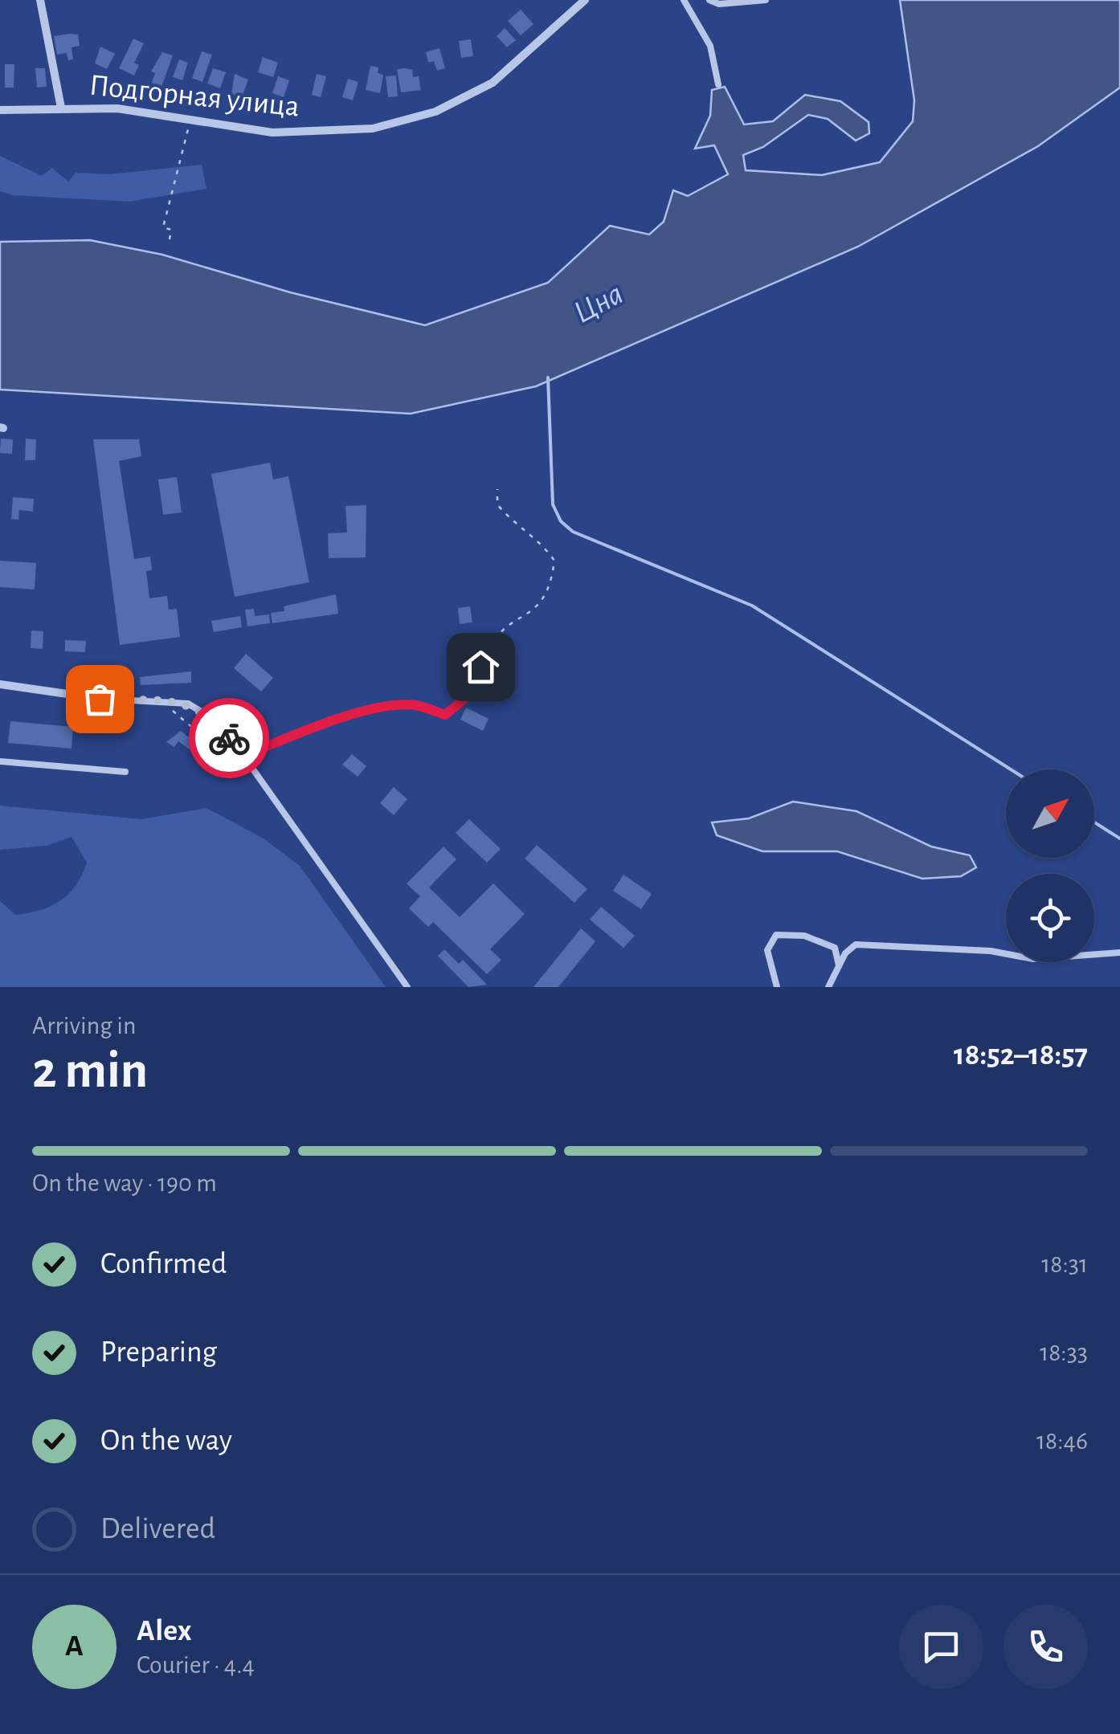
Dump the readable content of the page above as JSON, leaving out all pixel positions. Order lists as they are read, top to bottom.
{
  "streets": {
    "street": ["Подгорная улица"]
  },
  "water": ["Цна"],
  "north": "top right",
  "page": {
    "heading": ["2 min", "Arriving in", "18:52–18:57"],
    "panel": ["Alex", "Courier · 4.4"],
    "bar": "On the way · 190 m",
    "list": [
      ["Confirmed", "18:31"],
      ["Preparing", "18:33"],
      ["On the way", "18:46"],
      "Delivered"
    ],
    "round": "A"
  }
}
